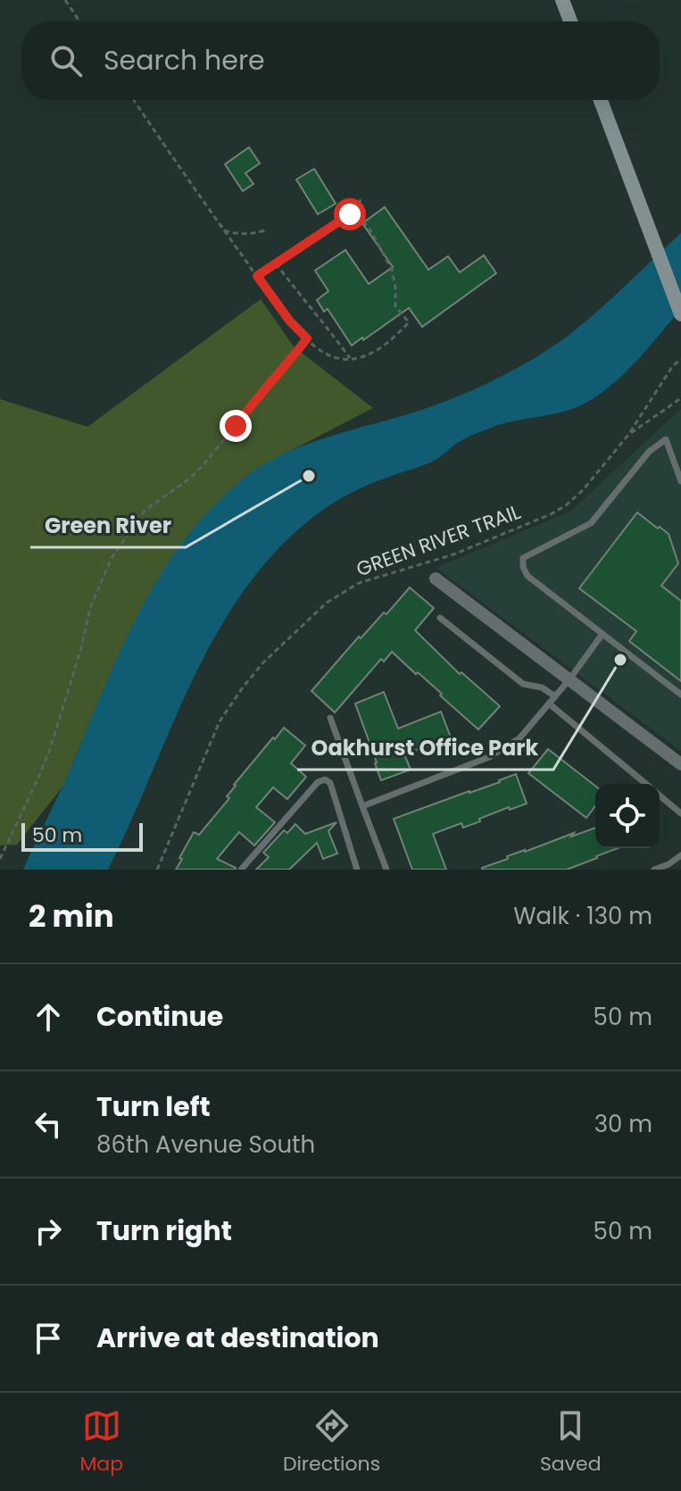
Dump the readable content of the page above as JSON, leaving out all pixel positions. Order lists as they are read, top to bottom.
{
  "streets": {
    "path": ["GREEN RIVER TRAIL"]
  },
  "places": ["Green River", "Oakhurst Office Park"],
  "scale_bar": "50 m",
  "page": {
    "search": "Search here",
    "scale": "50 m",
    "heading": ["2 min", "Walk · 130 m"],
    "list": [
      ["Continue", "50 m"],
      ["Turn left", "86th Avenue South", "30 m"],
      ["Turn right", "50 m"],
      "Arrive at destination"
    ],
    "nav": ["Map", "Directions", "Saved"]
  }
}
